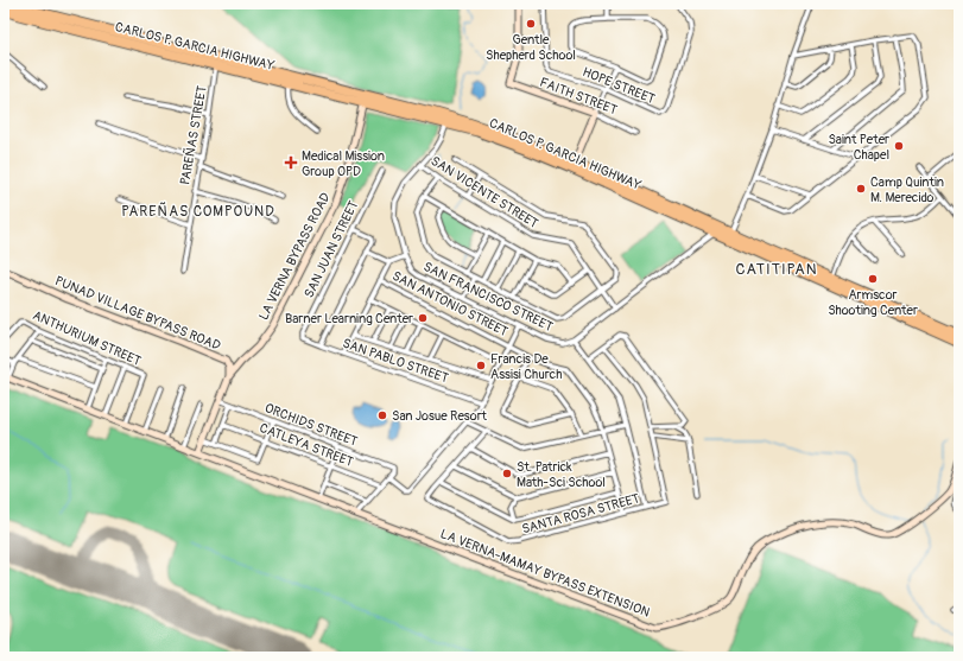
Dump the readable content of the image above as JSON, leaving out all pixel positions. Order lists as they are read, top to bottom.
{
  "streets": {
    "highway": ["CARLOS P. GARCIA HIGHWAY"],
    "main road": [
      "FAITH STREET",
      "LA VERNA BYPASS ROAD",
      "PUNAD VILLAGE BYPASS ROAD",
      "LA VERNA-MAMAY BYPASS EXTENSION"
    ],
    "street": [
      "HOPE STREET",
      "PAREÑAS STREET",
      "SAN VICENTE STREET",
      "SAN JUAN STREET",
      "SAN FRANCISCO STREET",
      "SAN ANTONIO STREET",
      "ANTHURIUM STREET",
      "SAN PABLO STREET",
      "ORCHIDS STREET",
      "CATLEYA STREET",
      "SANTA ROSA STREET"
    ]
  },
  "crossings": [
    ["CARLOS P. GARCIA HIGHWAY", "PAREÑAS STREET"],
    ["CARLOS P. GARCIA HIGHWAY", "LA VERNA BYPASS ROAD"],
    ["CARLOS P. GARCIA HIGHWAY", "SAN FRANCISCO STREET"],
    ["SAN VICENTE STREET", "SAN FRANCISCO STREET"],
    ["SAN JUAN STREET", "SAN PABLO STREET"],
    ["LA VERNA BYPASS ROAD", "PUNAD VILLAGE BYPASS ROAD"],
    ["SAN ANTONIO STREET", "SANTA ROSA STREET"]
  ],
  "districts": ["PAREÑAS COMPOUND", "CATITIPAN"],
  "places": {
    "other": [
      "Gentle Shepherd School",
      "Saint Peter Chapel",
      "Camp Quintin M. Merecido",
      "Armscor Shooting Center",
      "Barner Learning Center",
      "Francis De Assisi Church",
      "San Josue Resort",
      "St. Patrick Math-Sci School"
    ],
    "health": ["Medical Mission Group OPD"]
  }
}
